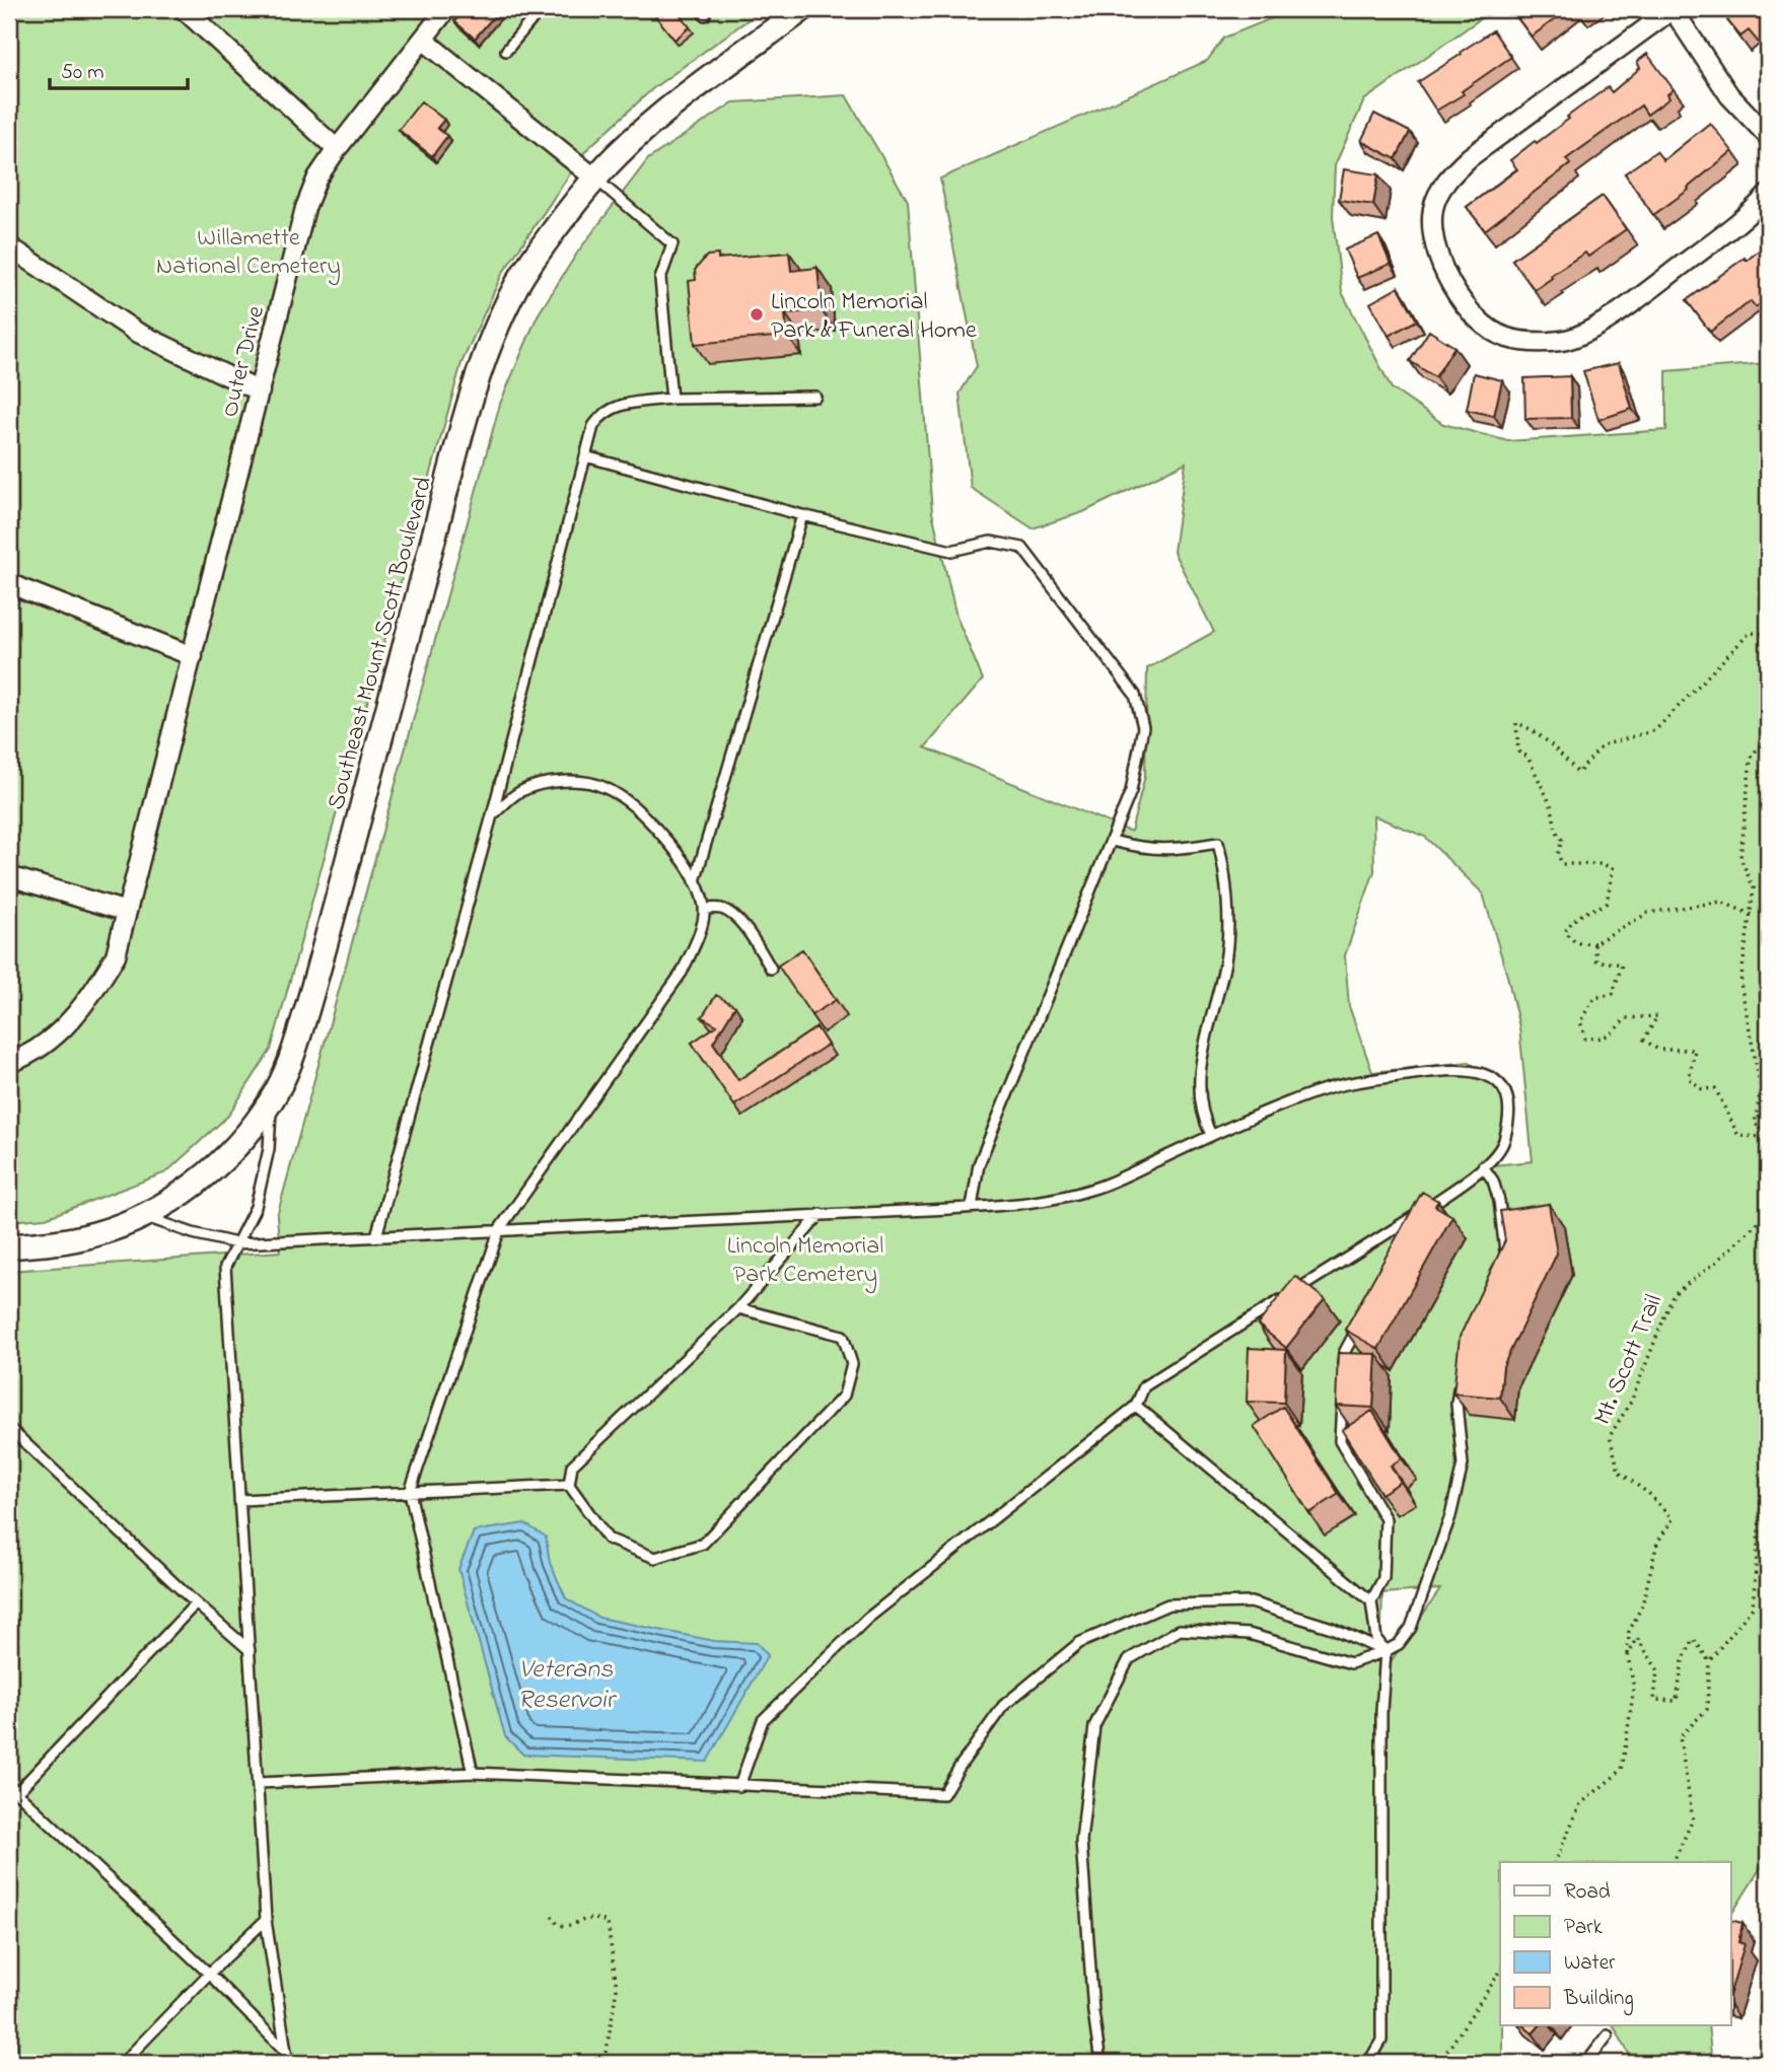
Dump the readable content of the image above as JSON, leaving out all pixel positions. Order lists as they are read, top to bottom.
{
  "streets": {
    "main road": ["Southeast Mount Scott Boulevard"],
    "street": ["Outer Drive"],
    "path": ["Mt. Scott Trail"]
  },
  "water": ["Veterans Reservoir"],
  "parks": ["Willamette National Cemetery", "Lincoln Memorial Park Cemetery"],
  "places": ["Lincoln Memorial Park & Funeral Home"],
  "legend": [
    "Road",
    "Park",
    "Water",
    "Building"
  ],
  "scale_bar": "50 m"
}
